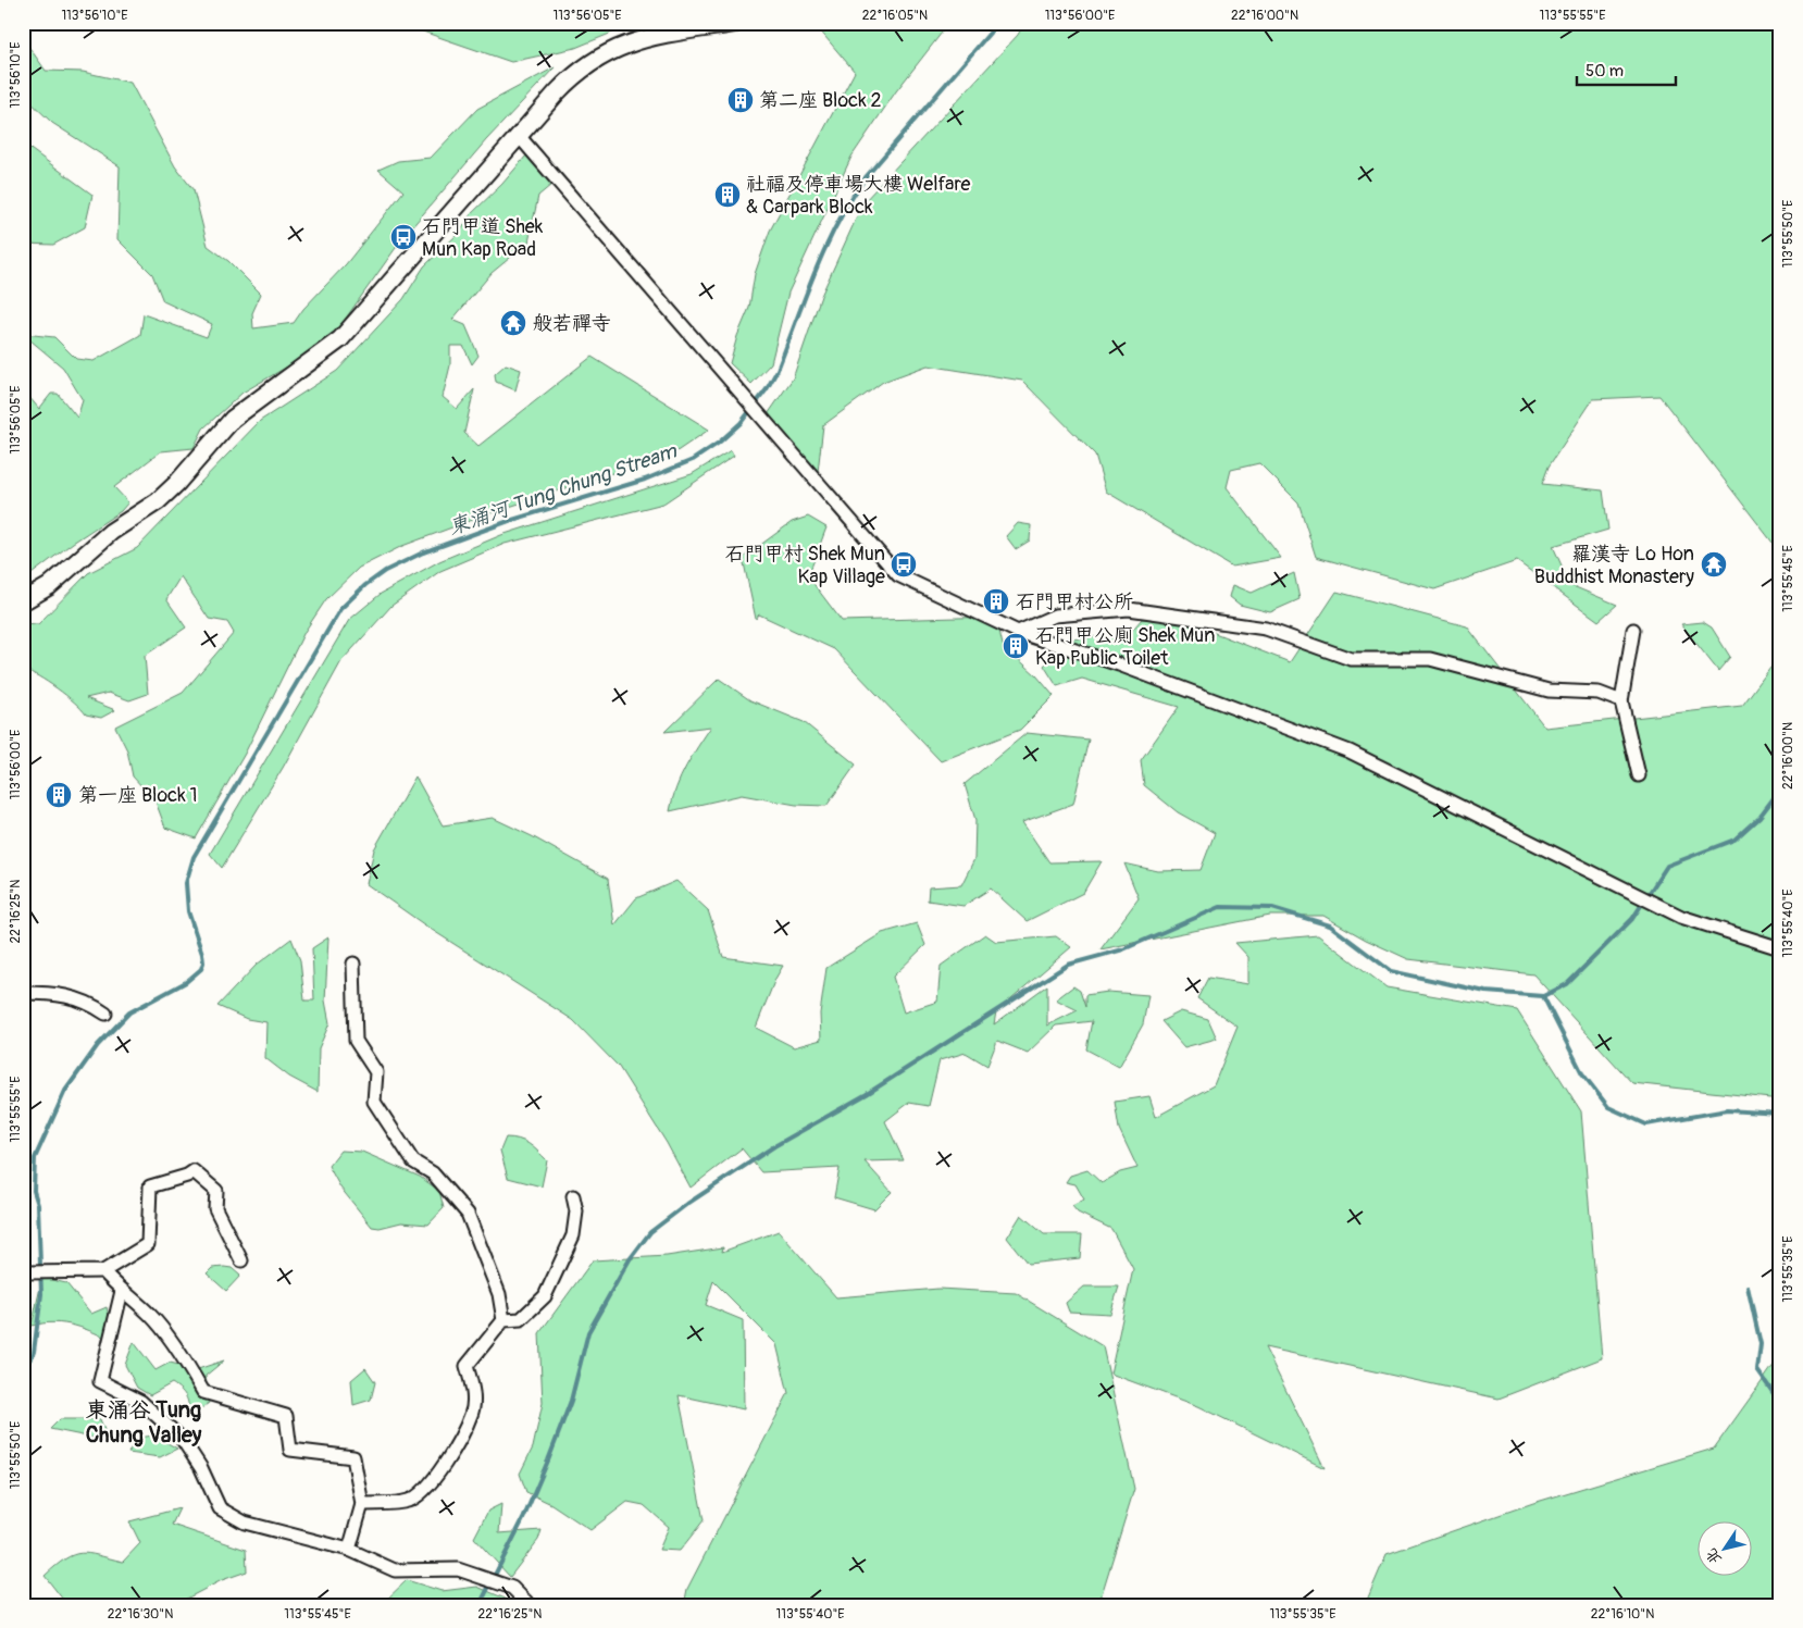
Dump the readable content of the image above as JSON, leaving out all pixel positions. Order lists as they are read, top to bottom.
{
  "districts": ["東涌谷 Tung Chung Valley"],
  "water": ["東涌河 Tung Chung Stream"],
  "places": {
    "building": [
      "第二座 Block 2",
      "社福及停車場大樓 Welfare & Carpark Block",
      "石門甲村公所",
      "石門甲公廁 Shek Mun Kap Public Toilet",
      "第一座 Block 1"
    ],
    "bus stop": ["石門甲道 Shek Mun Kap Road", "石門甲村 Shek Mun Kap Village"],
    "temple": ["般若禪寺", "羅漢寺 Lo Hon Buddhist Monastery"]
  },
  "scale_bar": "50 m",
  "north": "bottom left",
  "coordinates": [
    "113°56'10\"E",
    "113°56'05\"E",
    "22°16'05\"N",
    "113°56'00\"E",
    "22°16'00\"N",
    "113°55'55\"E",
    "113°55'50\"E",
    "113°55'45\"E",
    "22°16'25\"N",
    "113°55'40\"E",
    "113°55'35\"E",
    "22°16'30\"N",
    "22°16'10\"N"
  ]
}
